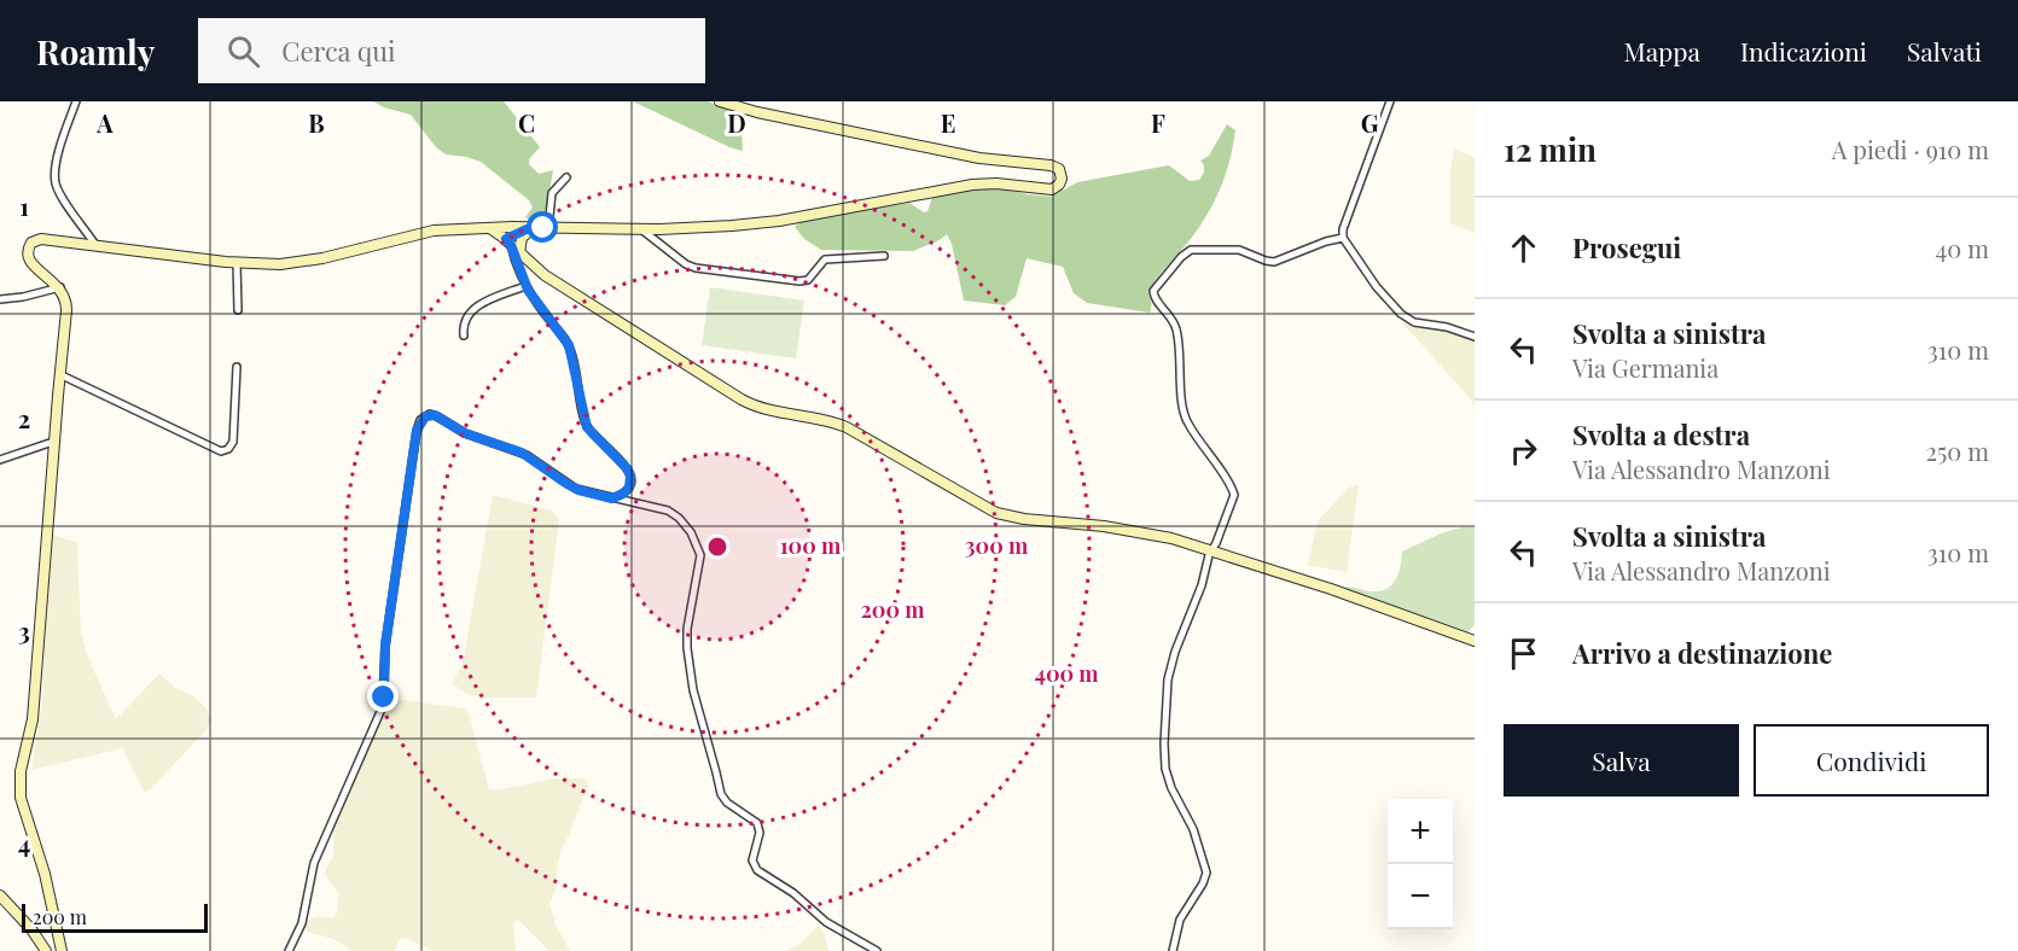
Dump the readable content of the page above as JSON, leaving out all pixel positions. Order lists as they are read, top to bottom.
{
  "scale_bar": "200 m",
  "page": {
    "header": "Roamly",
    "search": "Cerca qui",
    "nav": ["Mappa", "Indicazioni", "Salvati"],
    "heading": ["12 min", "A piedi · 910 m"],
    "list": [
      ["Prosegui", "40 m"],
      ["Svolta a sinistra", "Via Germania", "310 m"],
      ["Svolta a destra", "Via Alessandro Manzoni", "250 m"],
      ["Svolta a sinistra", "Via Alessandro Manzoni", "310 m"],
      "Arrivo a destinazione"
    ],
    "buttons": ["Salva", "Condividi"],
    "map_buttons": ["+", "−"],
    "scale": "200 m"
  },
  "grid": {
    "columns": [
      "A",
      "B",
      "C",
      "D",
      "E",
      "F",
      "G"
    ],
    "rows": [
      "1",
      "2",
      "3",
      "4"
    ]
  },
  "rings": [
    "100 m",
    "300 m",
    "200 m",
    "400 m"
  ]
}
